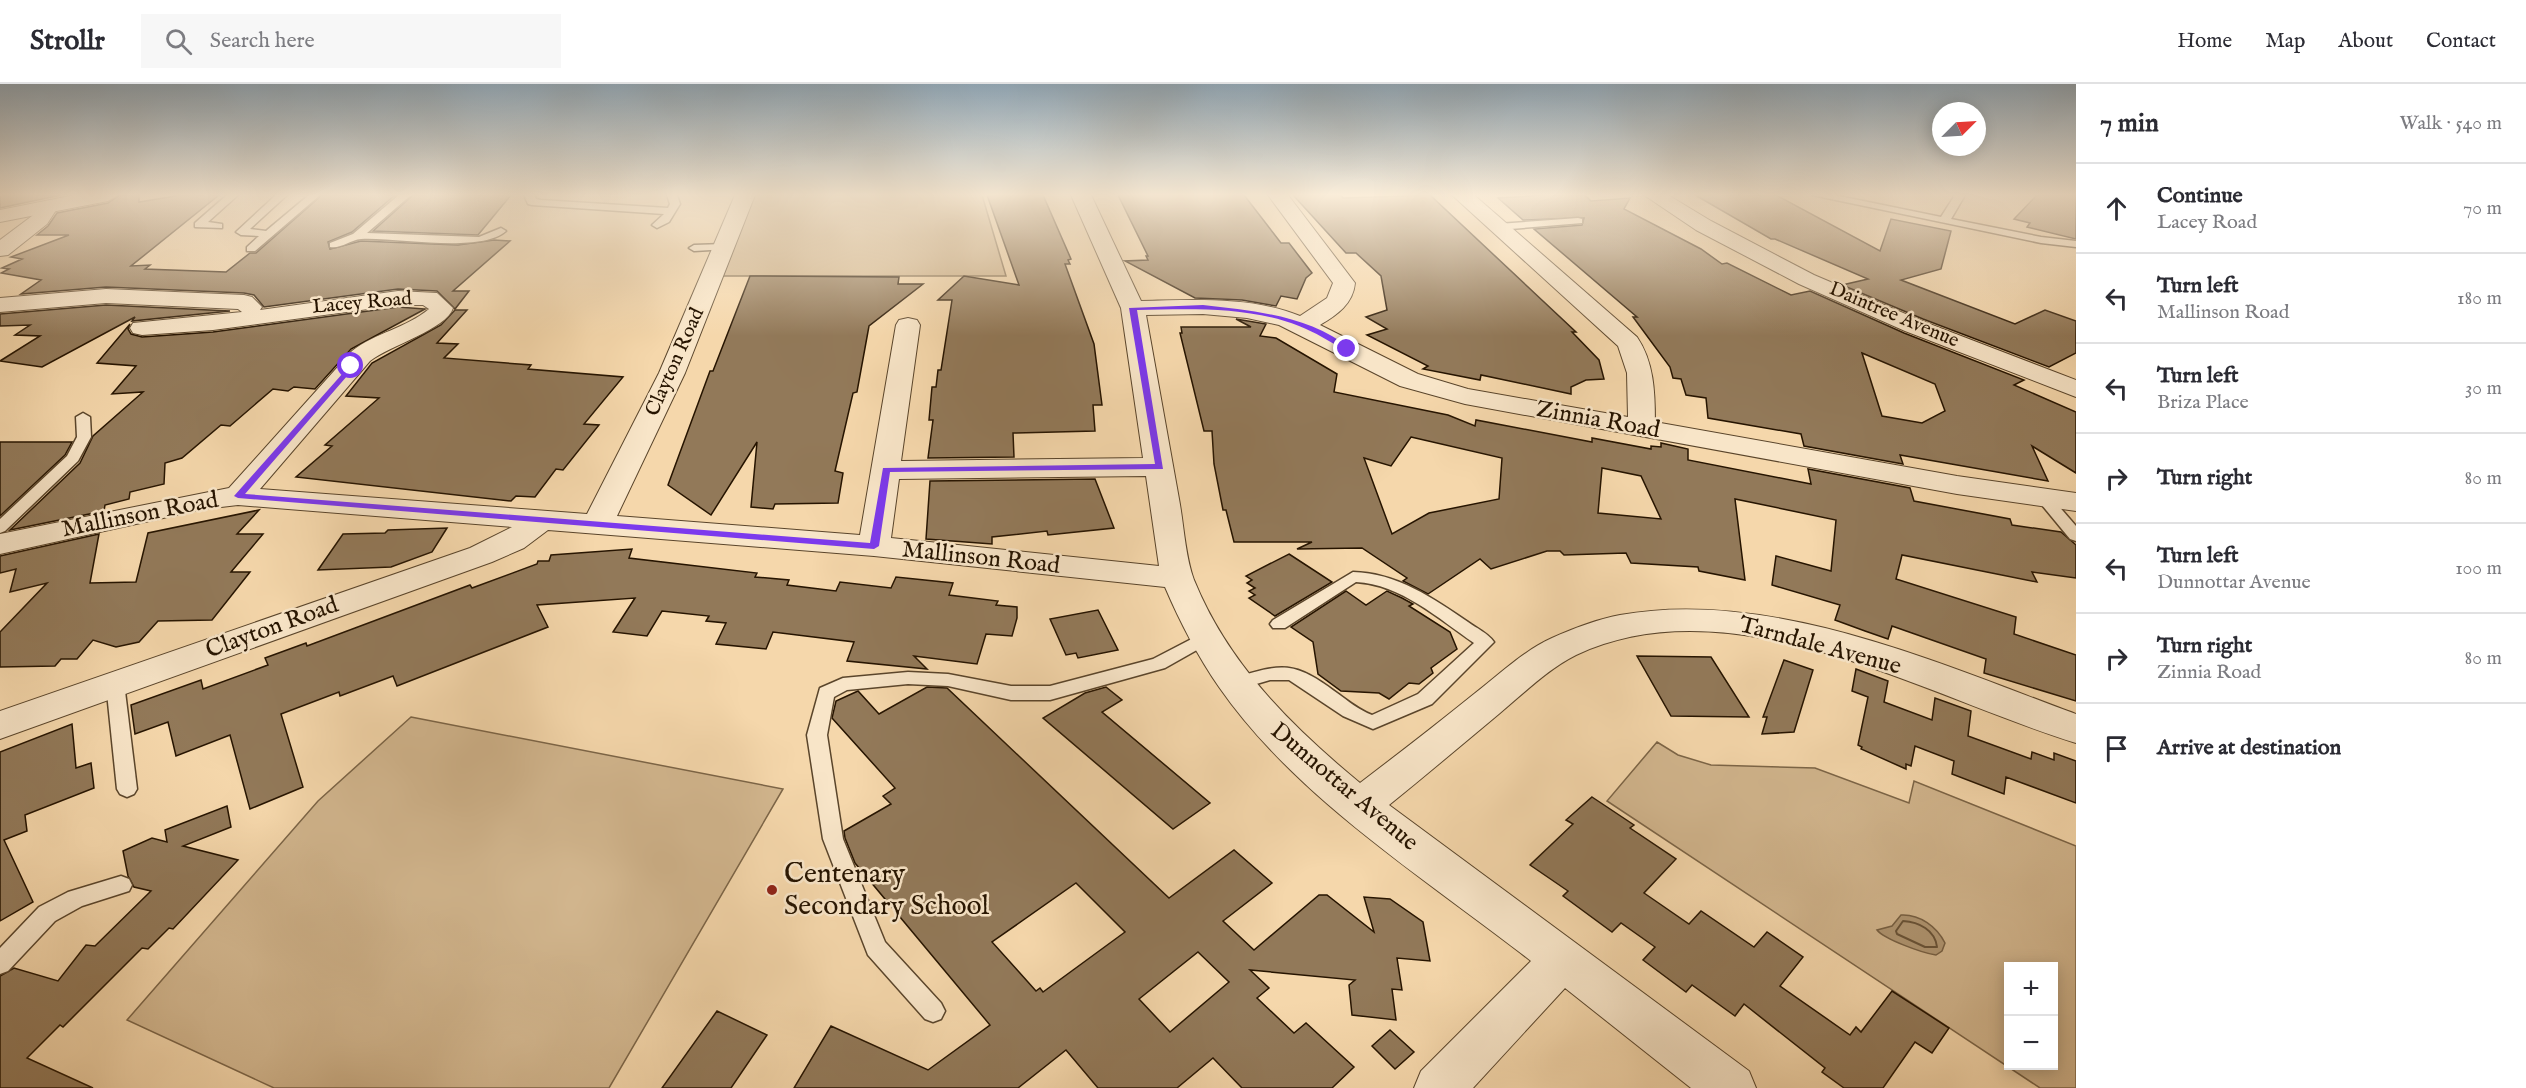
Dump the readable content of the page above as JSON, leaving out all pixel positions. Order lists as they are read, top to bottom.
{
  "streets": {
    "street": [
      "Lacey Road",
      "Daintree Avenue",
      "Clayton Road",
      "Zinnia Road",
      "Mallinson Road",
      "Tarndale Avenue",
      "Dunnottar Avenue"
    ]
  },
  "crossings": [
    ["Lacey Road", "Mallinson Road"],
    ["Clayton Road", "Mallinson Road"],
    ["Zinnia Road", "Dunnottar Avenue"],
    ["Mallinson Road", "Dunnottar Avenue"],
    ["Tarndale Avenue", "Dunnottar Avenue"]
  ],
  "places": ["Centenary Secondary School"],
  "north": "top right",
  "page": {
    "header": "Strollr",
    "search": "Search here",
    "nav": [
      "Home",
      "Map",
      "About",
      "Contact"
    ],
    "heading": ["7 min", "Walk · 540 m"],
    "list": [
      ["Continue", "Lacey Road", "70 m"],
      ["Turn left", "Mallinson Road", "180 m"],
      ["Turn left", "Briza Place", "30 m"],
      ["Turn right", "80 m"],
      ["Turn left", "Dunnottar Avenue", "100 m"],
      ["Turn right", "Zinnia Road", "80 m"],
      "Arrive at destination"
    ],
    "map_buttons": ["+", "−"]
  }
}
